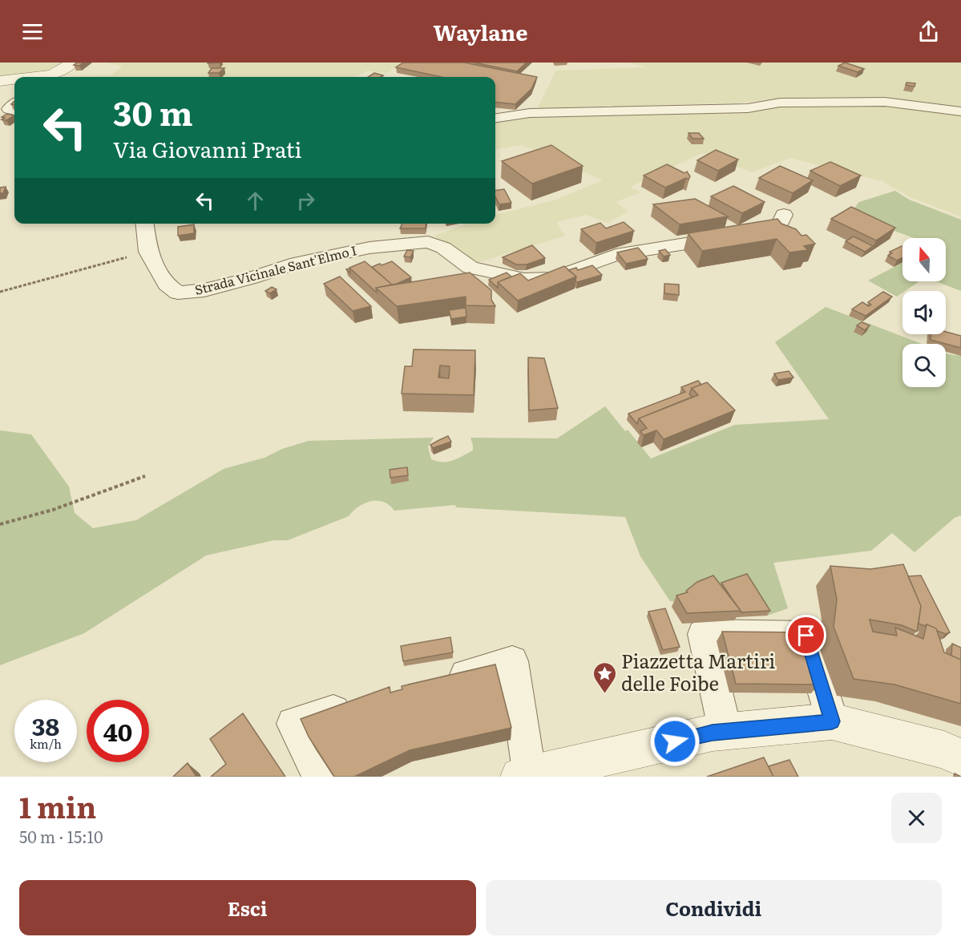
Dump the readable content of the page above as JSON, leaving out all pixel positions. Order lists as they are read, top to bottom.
{
  "streets": {
    "street": ["Strada Vicinale Sant'Elmo I"]
  },
  "places": {
    "place": ["Piazzetta Martiri delle Foibe"]
  },
  "north": "top",
  "page": {
    "header": "Waylane",
    "turn": ["30 m", "Via Giovanni Prati"],
    "speed": "38 km/h",
    "limit": "40",
    "heading": ["1 min", "50 m · 15:10"],
    "buttons": ["Esci", "Condividi"]
  }
}
